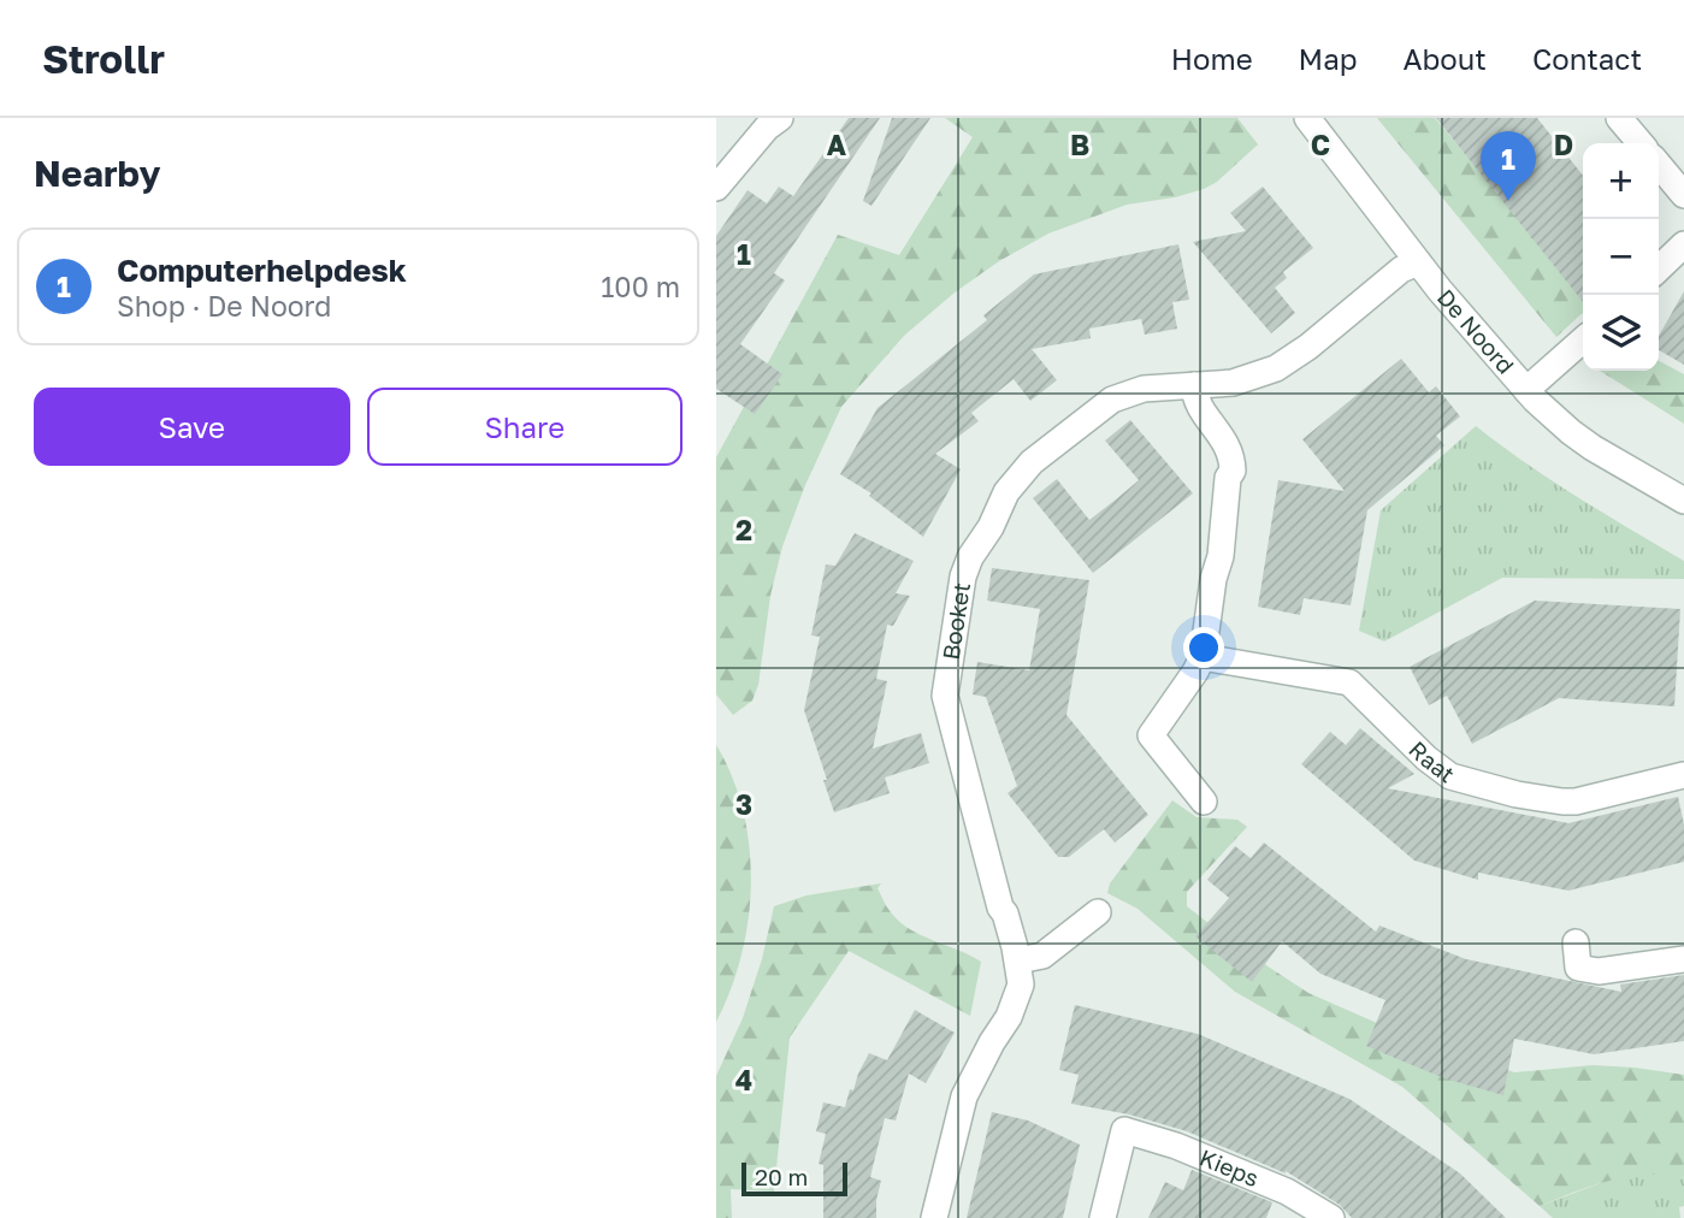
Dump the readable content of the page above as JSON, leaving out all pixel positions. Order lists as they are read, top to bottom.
{
  "streets": {
    "street": [
      "De Noord",
      "Booket",
      "Raat",
      "Kieps"
    ]
  },
  "crossings": [
    ["De Noord", "Booket"]
  ],
  "scale_bar": "20 m",
  "page": {
    "header": "Strollr",
    "nav": [
      "Home",
      "Map",
      "About",
      "Contact"
    ],
    "heading": "Nearby",
    "pins": "1",
    "map_buttons": ["+", "−"],
    "list": [
      {
        "mark": "1",
        "name": "Computerhelpdesk",
        "note": "Shop · De Noord",
        "value": "100 m"
      }
    ],
    "buttons": ["Save", "Share"],
    "scale": "20 m"
  },
  "grid": {
    "columns": [
      "A",
      "B",
      "C",
      "D"
    ],
    "rows": [
      "1",
      "2",
      "3",
      "4"
    ]
  }
}
